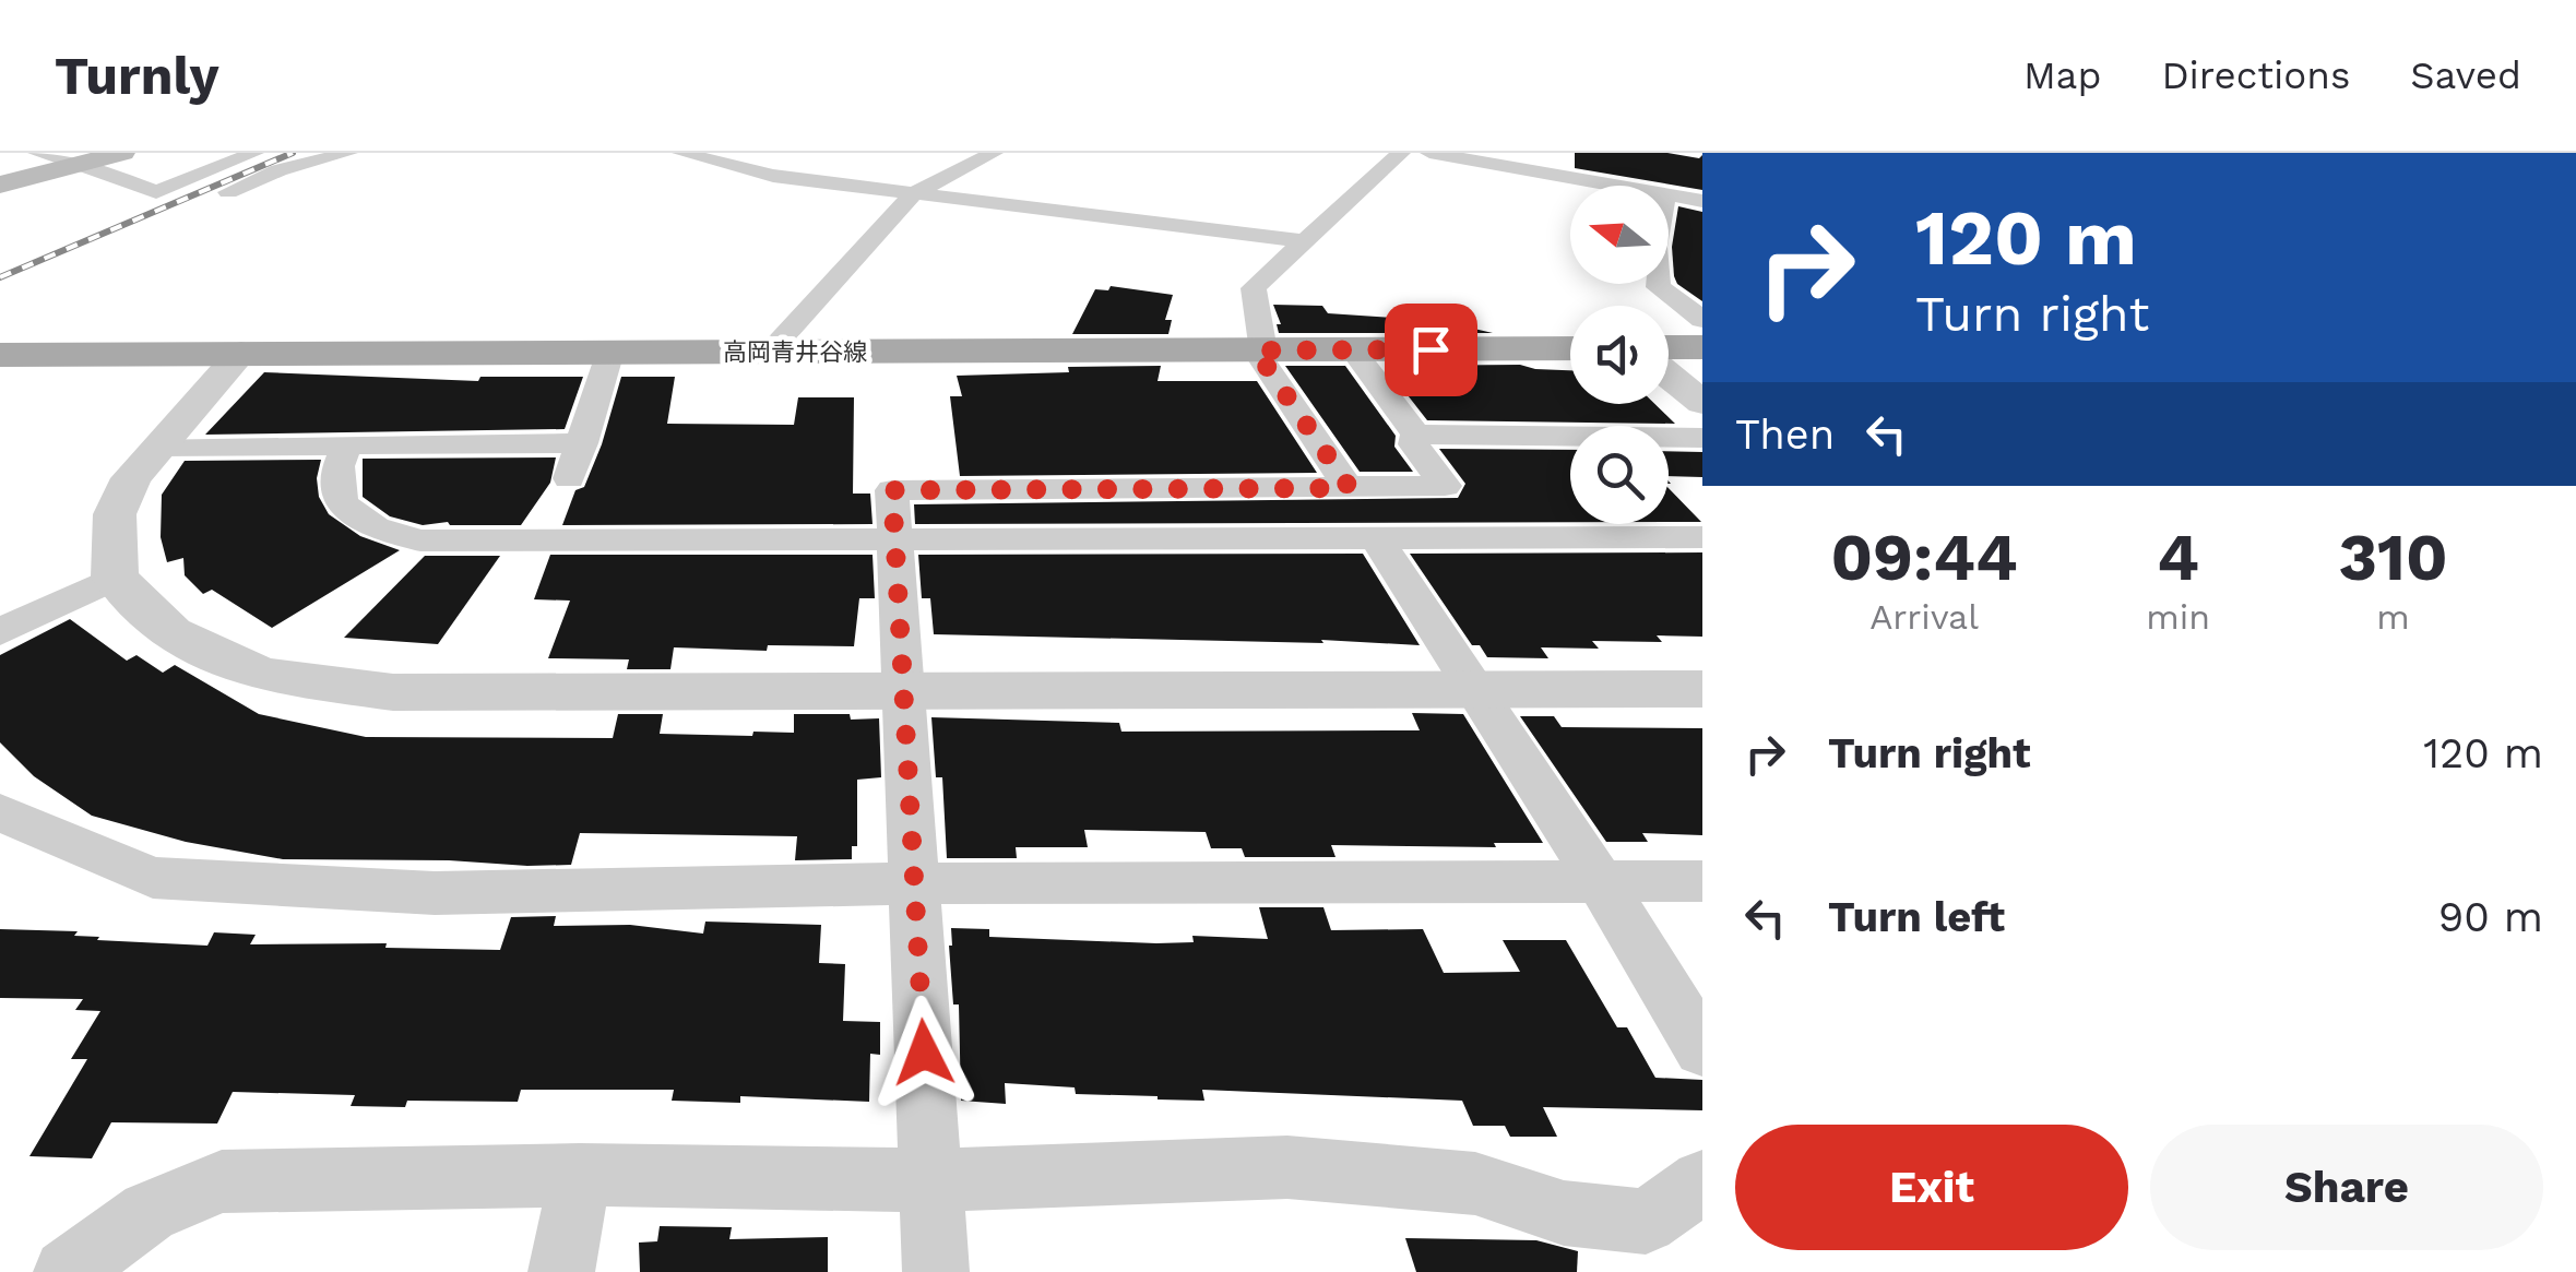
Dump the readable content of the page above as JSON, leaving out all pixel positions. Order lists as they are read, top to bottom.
{
  "streets": {
    "main road": ["高岡青井谷線"]
  },
  "north": "left",
  "page": {
    "header": "Turnly",
    "nav": ["Map", "Directions", "Saved"],
    "turn": ["120 m", "Turn right"],
    "then": "Then",
    "eta": [
      "09:44",
      "Arrival",
      "4",
      "min",
      "310",
      "m"
    ],
    "list": [
      {
        "name": "Turn right",
        "value": "120 m"
      },
      {
        "name": "Turn left",
        "value": "90 m"
      }
    ],
    "buttons": ["Exit", "Share"]
  }
}
